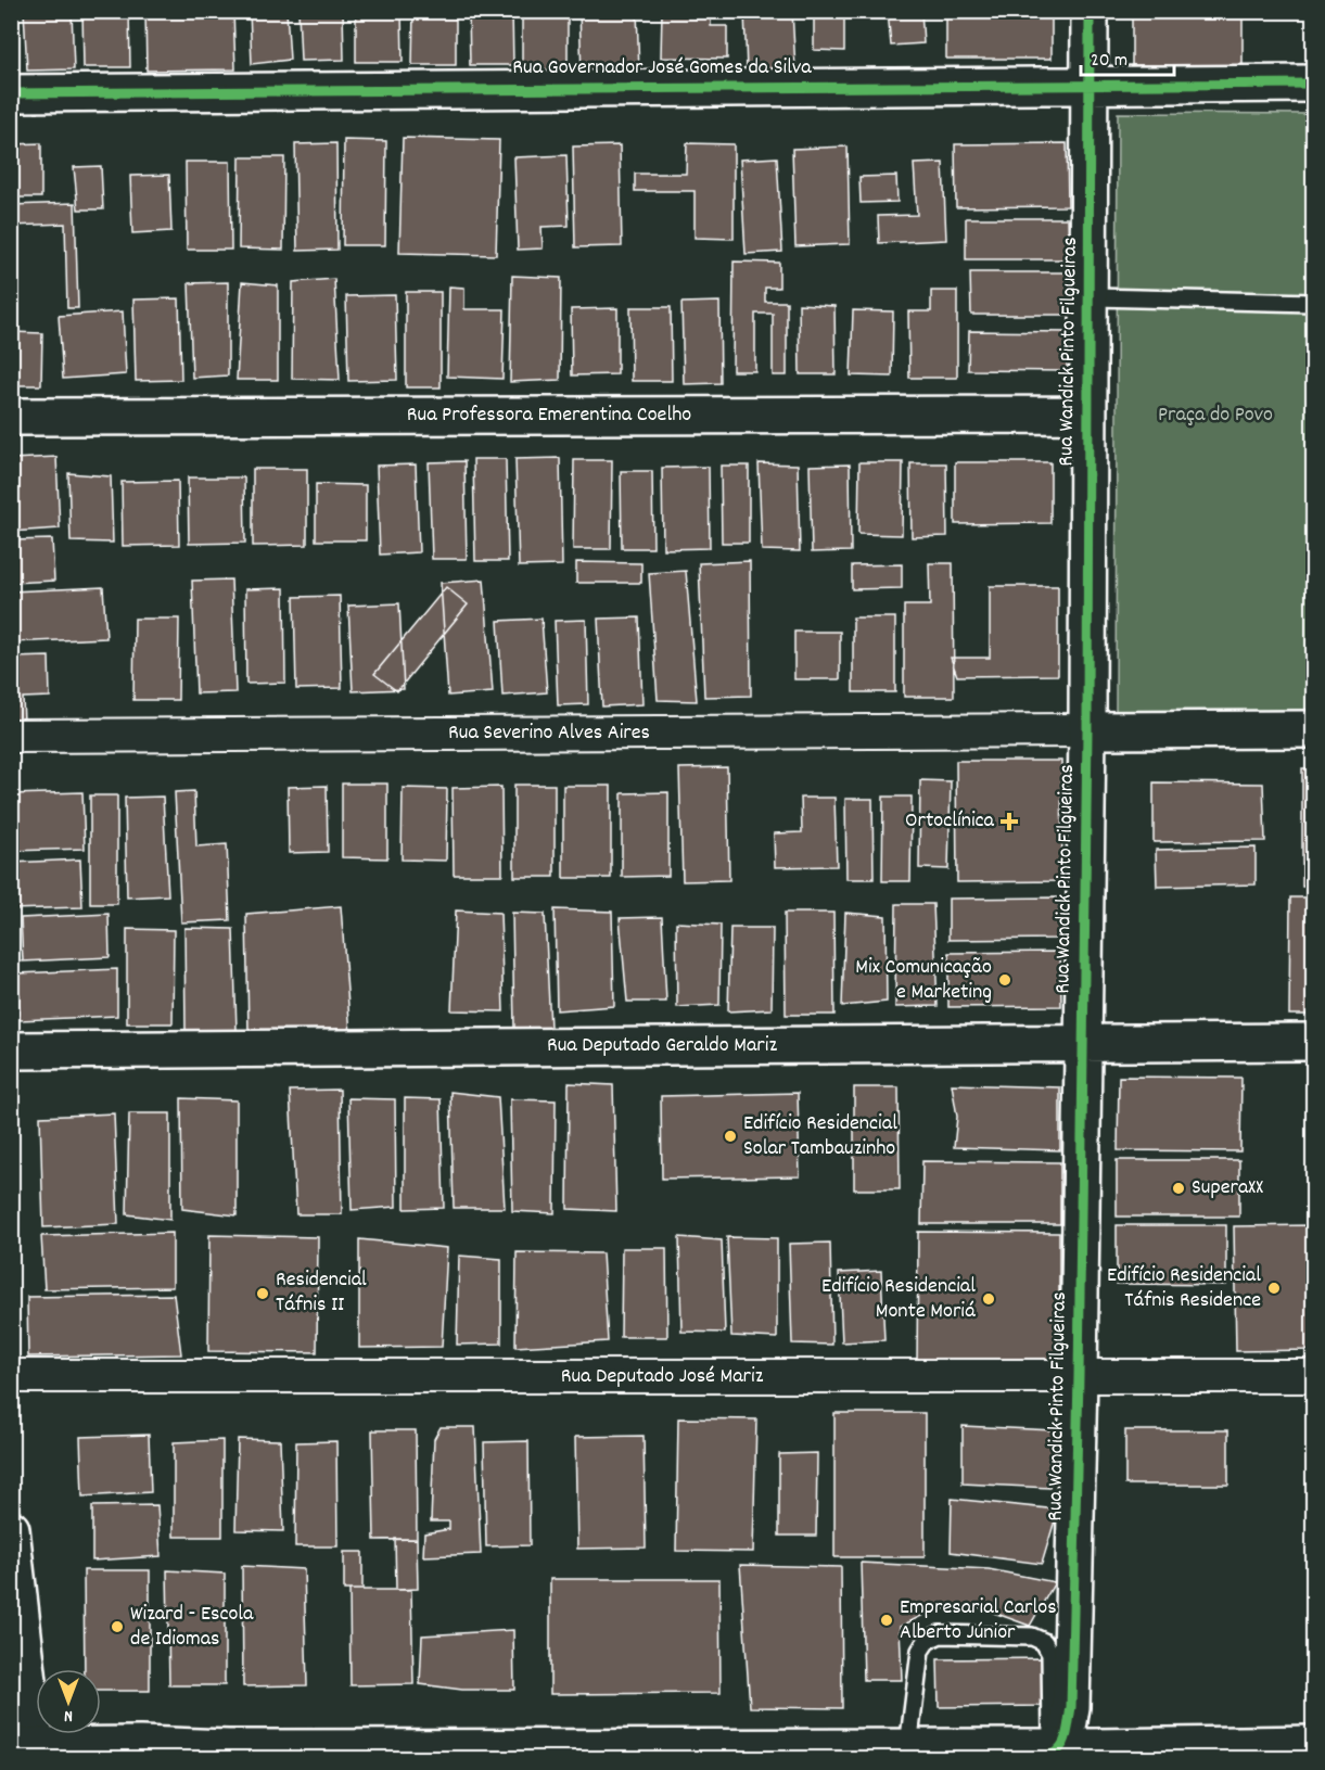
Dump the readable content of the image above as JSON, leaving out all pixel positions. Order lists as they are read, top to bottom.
{
  "streets": {
    "street": [
      "Rua Governador José Gomes da Silva",
      "Rua Wandick Pinto Filgueiras",
      "Rua Professora Emerentina Coelho",
      "Rua Severino Alves Aires",
      "Rua Deputado Geraldo Mariz",
      "Rua Deputado José Mariz"
    ]
  },
  "crossings": [
    ["Rua Governador José Gomes da Silva", "Rua Wandick Pinto Filgueiras"],
    ["Rua Wandick Pinto Filgueiras", "Rua Professora Emerentina Coelho"],
    ["Rua Wandick Pinto Filgueiras", "Rua Severino Alves Aires"],
    ["Rua Wandick Pinto Filgueiras", "Rua Deputado Geraldo Mariz"],
    ["Rua Wandick Pinto Filgueiras", "Rua Deputado José Mariz"]
  ],
  "parks": ["Praça do Povo"],
  "places": {
    "health": ["Ortoclínica"],
    "other": [
      "Mix Comunicação e Marketing",
      "Edifício Residencial Solar Tambauzinho",
      "SuperaXX",
      "Edifício Residencial Táfnis Residence",
      "Residencial Táfnis II",
      "Edifício Residencial Monte Moriá",
      "Empresarial Carlos Alberto Júnior",
      "Wizard - Escola de Idiomas"
    ]
  },
  "scale_bar": "20 m",
  "north": "bottom"
}
